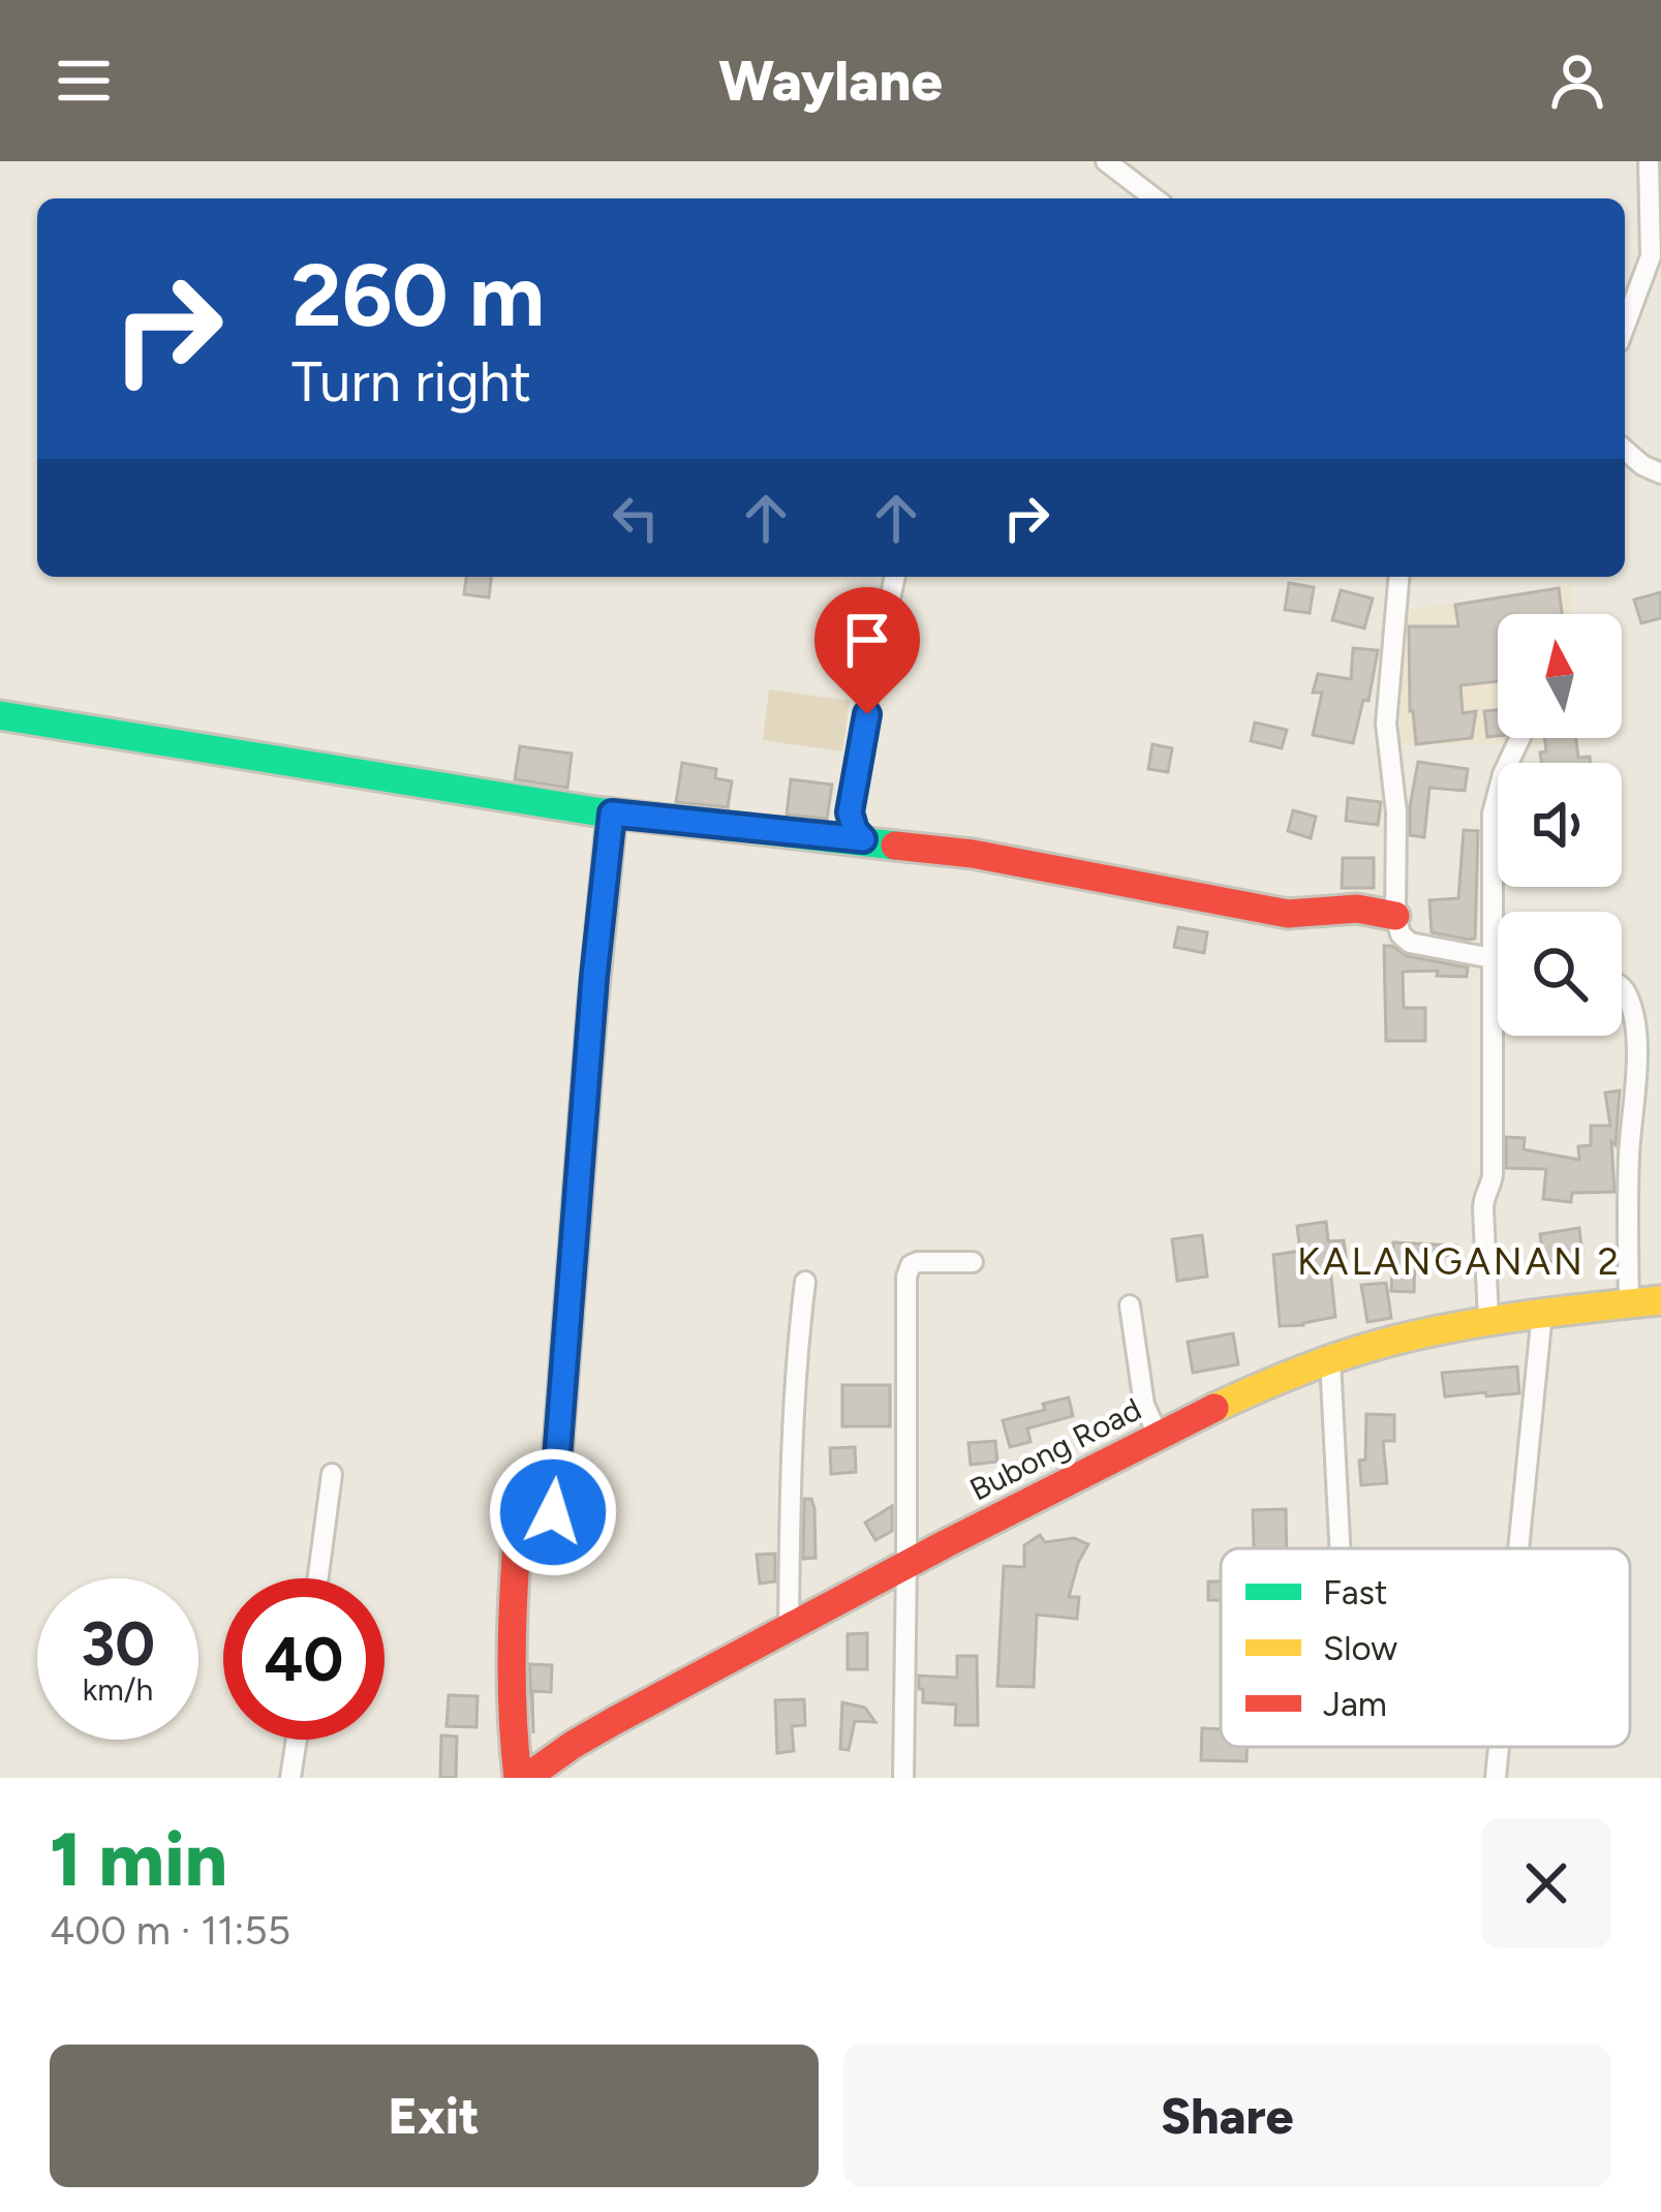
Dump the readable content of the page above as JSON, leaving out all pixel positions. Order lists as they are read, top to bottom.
{
  "streets": {
    "street": ["Bubong Road"]
  },
  "districts": ["KALANGANAN 2"],
  "legend": ["Fast", "Slow", "Jam"],
  "north": "top",
  "page": {
    "header": "Waylane",
    "turn": ["260 m", "Turn right"],
    "speed": "30 km/h",
    "limit": "40",
    "heading": ["1 min", "400 m · 11:55"],
    "buttons": ["Exit", "Share"]
  }
}
